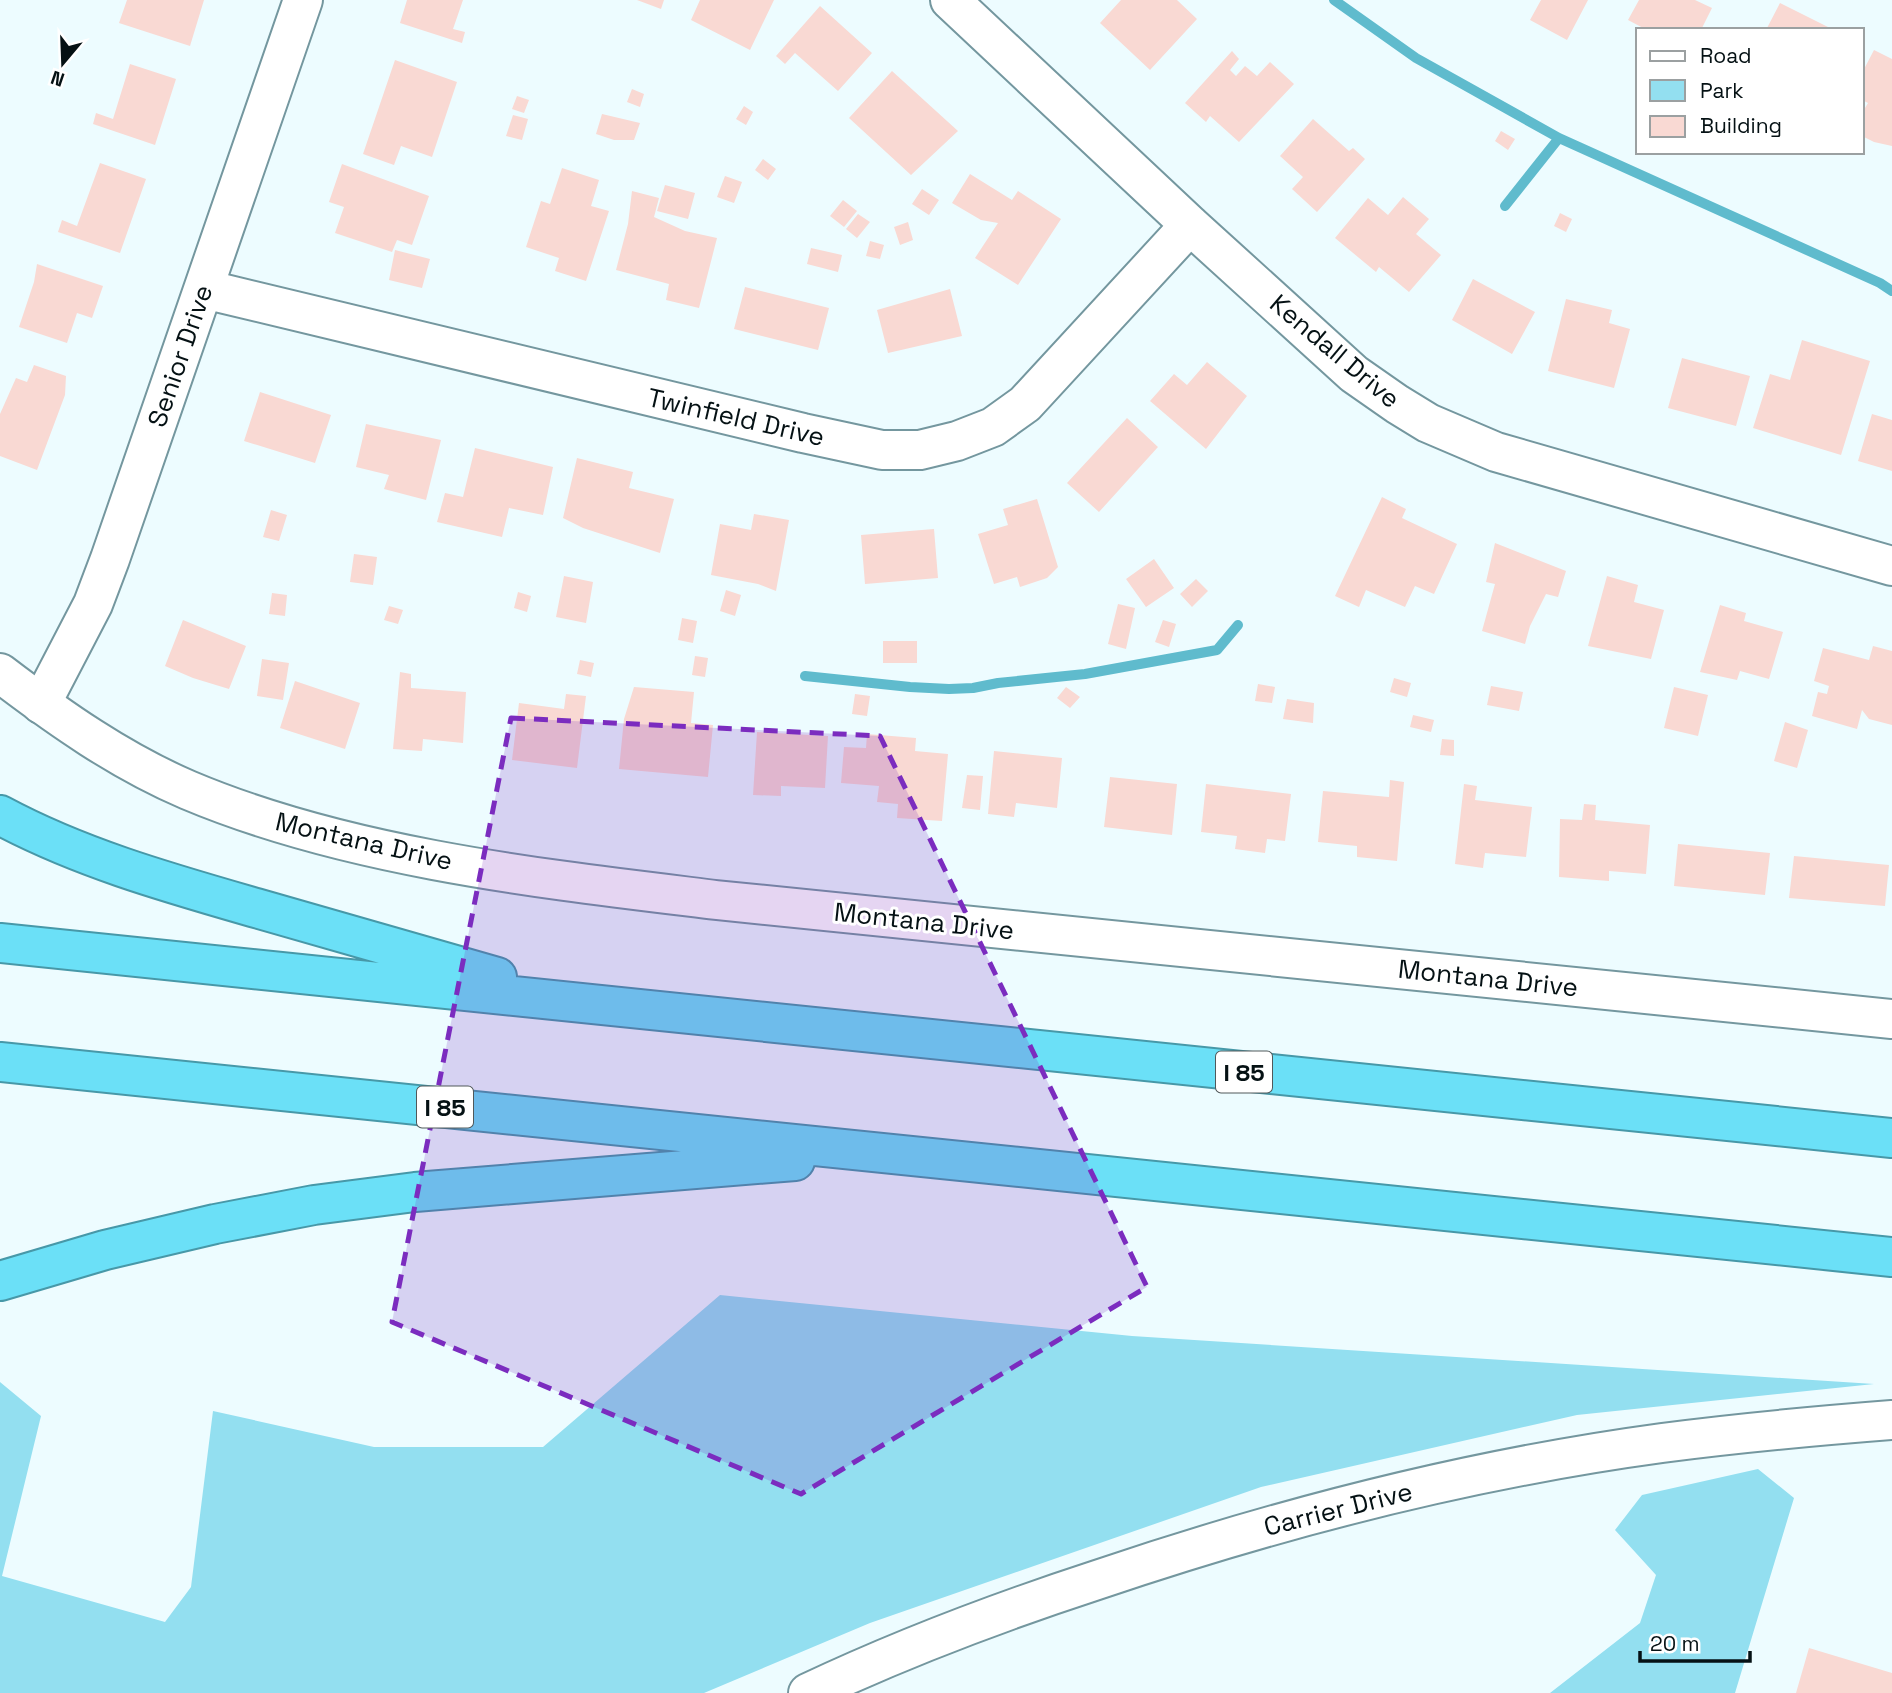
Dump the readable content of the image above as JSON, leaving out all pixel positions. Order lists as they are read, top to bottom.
{
  "streets": {
    "highway": ["I 85"],
    "street": [
      "Kendall Drive",
      "Senior Drive",
      "Twinfield Drive",
      "Montana Drive",
      "Carrier Drive"
    ]
  },
  "crossings": [
    ["Kendall Drive", "Twinfield Drive"],
    ["Senior Drive", "Twinfield Drive"],
    ["Senior Drive", "Montana Drive"]
  ],
  "legend": ["Road", "Park", "Building"],
  "scale_bar": "20 m",
  "north": "bottom"
}
